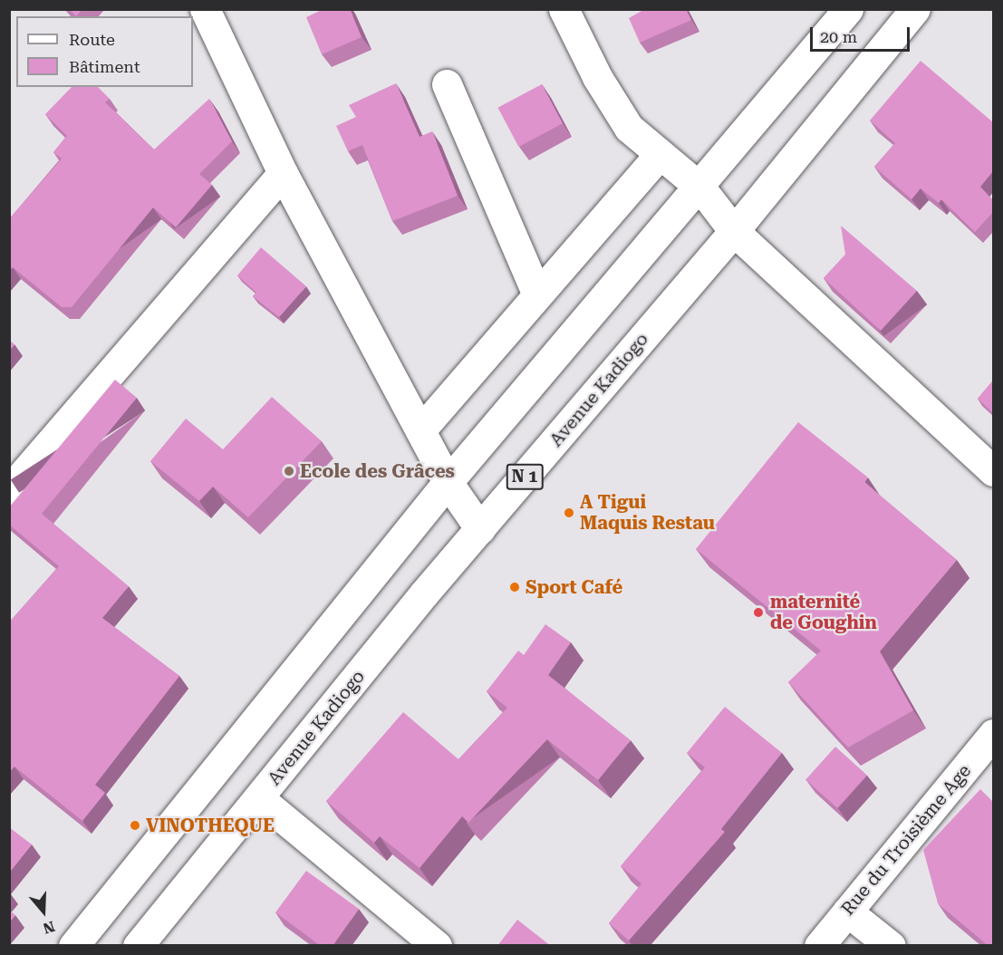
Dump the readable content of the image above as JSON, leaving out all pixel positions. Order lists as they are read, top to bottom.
{
  "streets": {
    "main road": ["Avenue Kadiogo", "N 1", "Rue du Troisième Age"]
  },
  "places": [
    "Ecole des Grâces",
    "A Tigui Maquis Restau",
    "Sport Café",
    "maternité de Goughin",
    "VINOTHEQUE"
  ],
  "legend": ["Route", "Bâtiment"],
  "scale_bar": "20 m",
  "north": "bottom"
}
